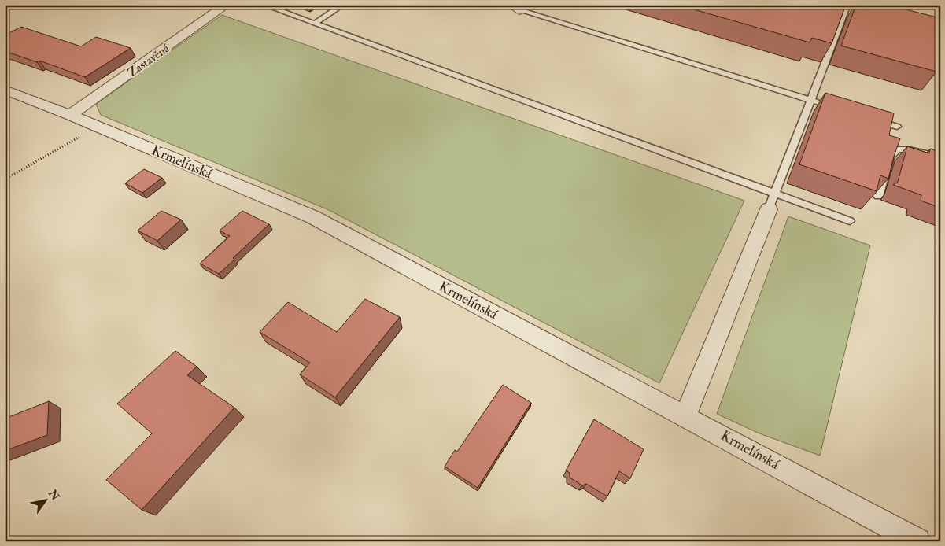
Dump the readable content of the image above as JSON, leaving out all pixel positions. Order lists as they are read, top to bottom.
{
  "streets": {
    "street": ["Zastavěná", "Krmelínská"]
  },
  "crossings": [
    ["Zastavěná", "Krmelínská"]
  ],
  "north": "top right"
}
